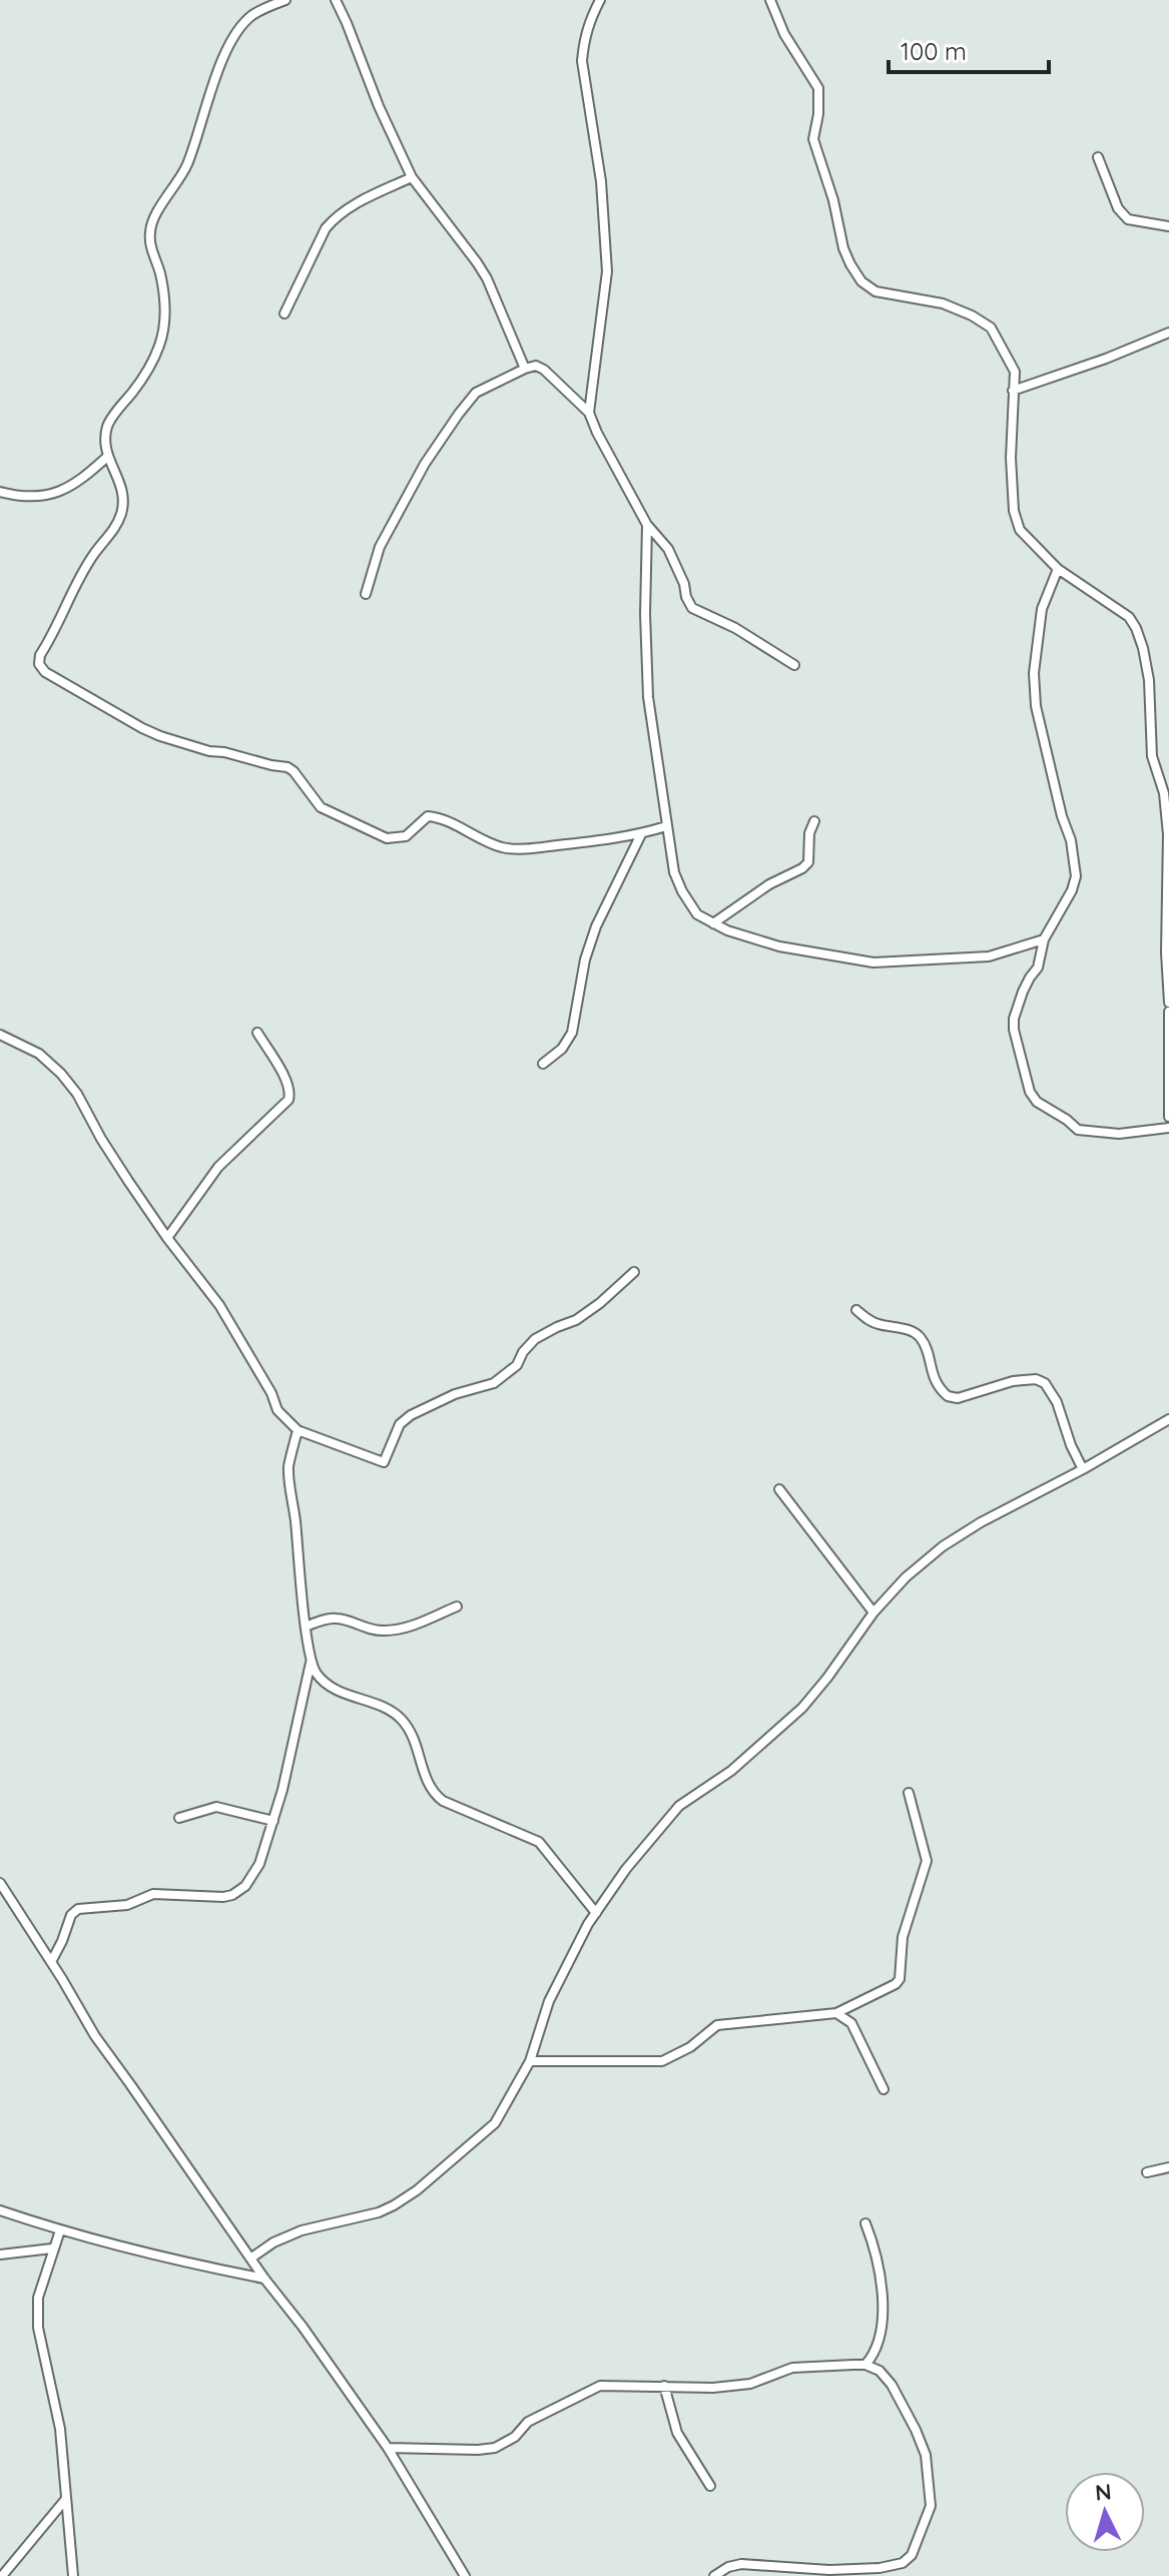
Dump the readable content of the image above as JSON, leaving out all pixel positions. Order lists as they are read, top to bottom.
{
  "scale_bar": "100 m",
  "north": "top"
}
